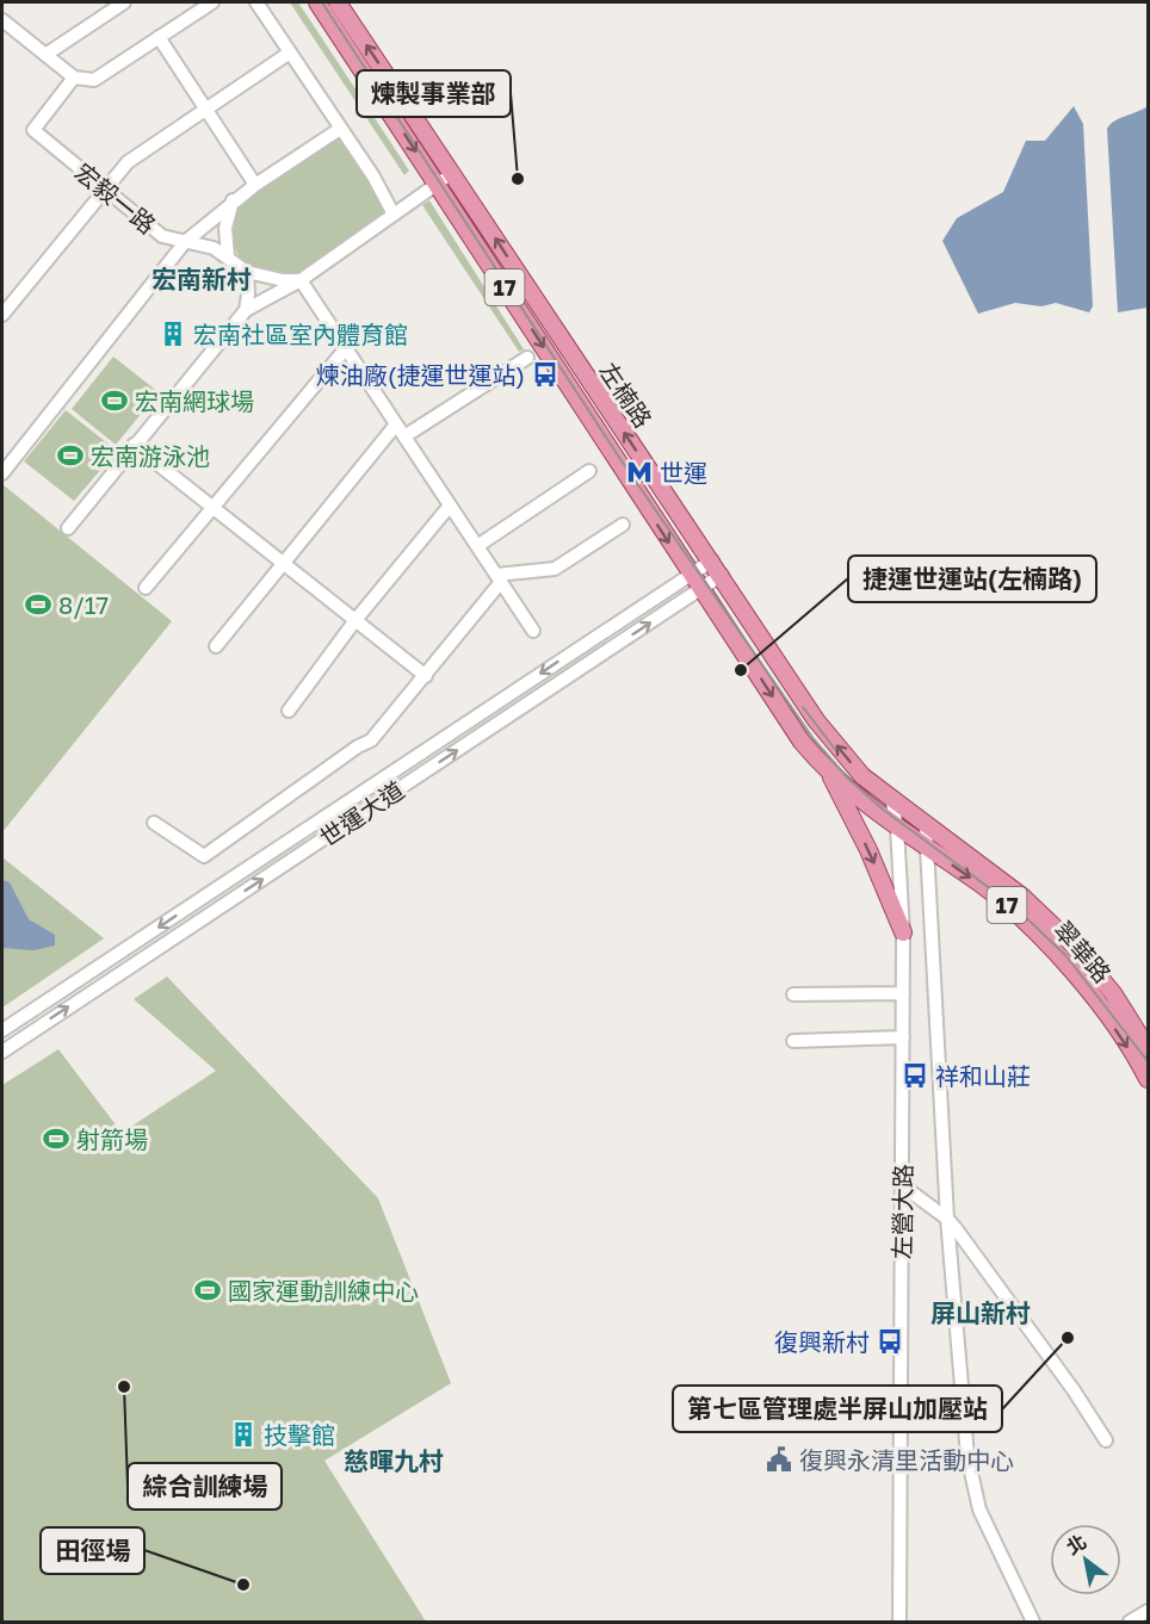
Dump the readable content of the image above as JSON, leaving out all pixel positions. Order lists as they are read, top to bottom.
{
  "streets": {
    "main road": ["17", "左楠路", "翠華路"],
    "street": ["宏毅一路", "世運大道", "左營大路"]
  },
  "crossings": [
    ["左楠路", "世運大道"],
    ["左楠路", "翠華路"],
    ["左楠路", "左營大路"],
    ["翠華路", "左營大路"]
  ],
  "districts": ["宏南新村", "屏山新村", "慈暉九村"],
  "places": {
    "other": [
      "煉製事業部",
      "捷運世運站(左楠路)",
      "第七區管理處半屏山加壓站",
      "綜合訓練場",
      "田徑場"
    ],
    "building": ["宏南社區室內體育館", "技擊館"],
    "bus stop": ["煉油廠(捷運世運站)", "祥和山莊", "復興新村"],
    "sports": [
      "宏南網球場",
      "宏南游泳池",
      "8/17",
      "射箭場",
      "國家運動訓練中心"
    ],
    "metro station": ["世運"],
    "public building": ["復興永清里活動中心"]
  },
  "north": "top left"
}
